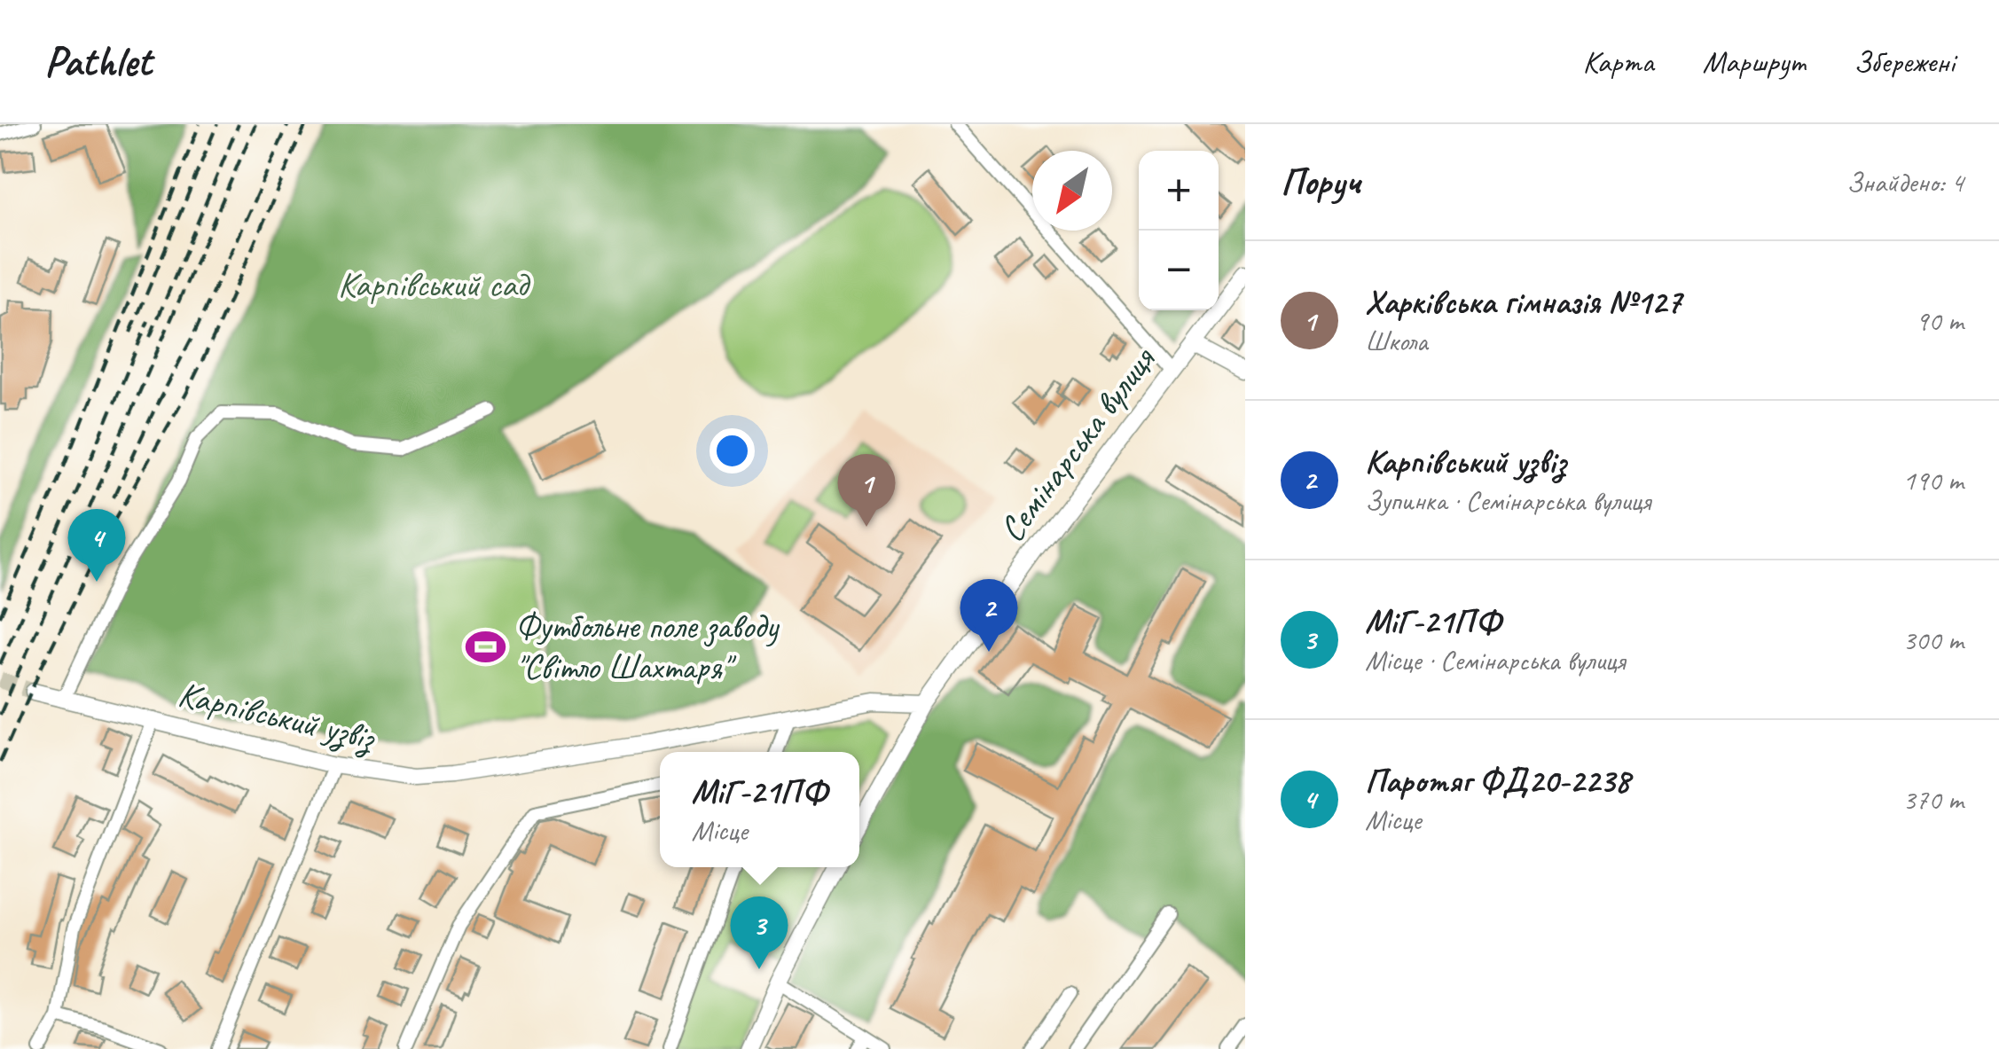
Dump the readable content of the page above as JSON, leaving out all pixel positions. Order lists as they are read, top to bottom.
{
  "streets": {
    "main road": ["Семінарська вулиця", "Карпівський узвіз"]
  },
  "crossings": [
    ["Семінарська вулиця", "Карпівський узвіз"]
  ],
  "parks": ["Карпівський сад"],
  "places": {
    "sports": ["Футбольне поле заводу \"Світло Шахтаря\""]
  },
  "north": "bottom left",
  "page": {
    "header": "Pathlet",
    "nav": ["Карта", "Маршрут", "Збережені"],
    "heading": ["Поруч", "Знайдено: 4"],
    "map_buttons": ["+", "−"],
    "list": [
      {
        "mark": "1",
        "name": "Харківська гімназія №127",
        "note": "Школа",
        "value": "90 m"
      },
      {
        "mark": "2",
        "name": "Карпівський узвіз",
        "note": "Зупинка · Семінарська вулиця",
        "value": "190 m"
      },
      {
        "mark": "3",
        "name": "МіГ-21ПФ",
        "note": "Місце · Семінарська вулиця",
        "value": "300 m"
      },
      {
        "mark": "4",
        "name": "Паротяг ФД20-2238",
        "note": "Місце",
        "value": "370 m"
      }
    ],
    "pins": [
      "1",
      "4",
      "2",
      "3"
    ],
    "popup": ["МіГ-21ПФ", "Місце"]
  }
}
